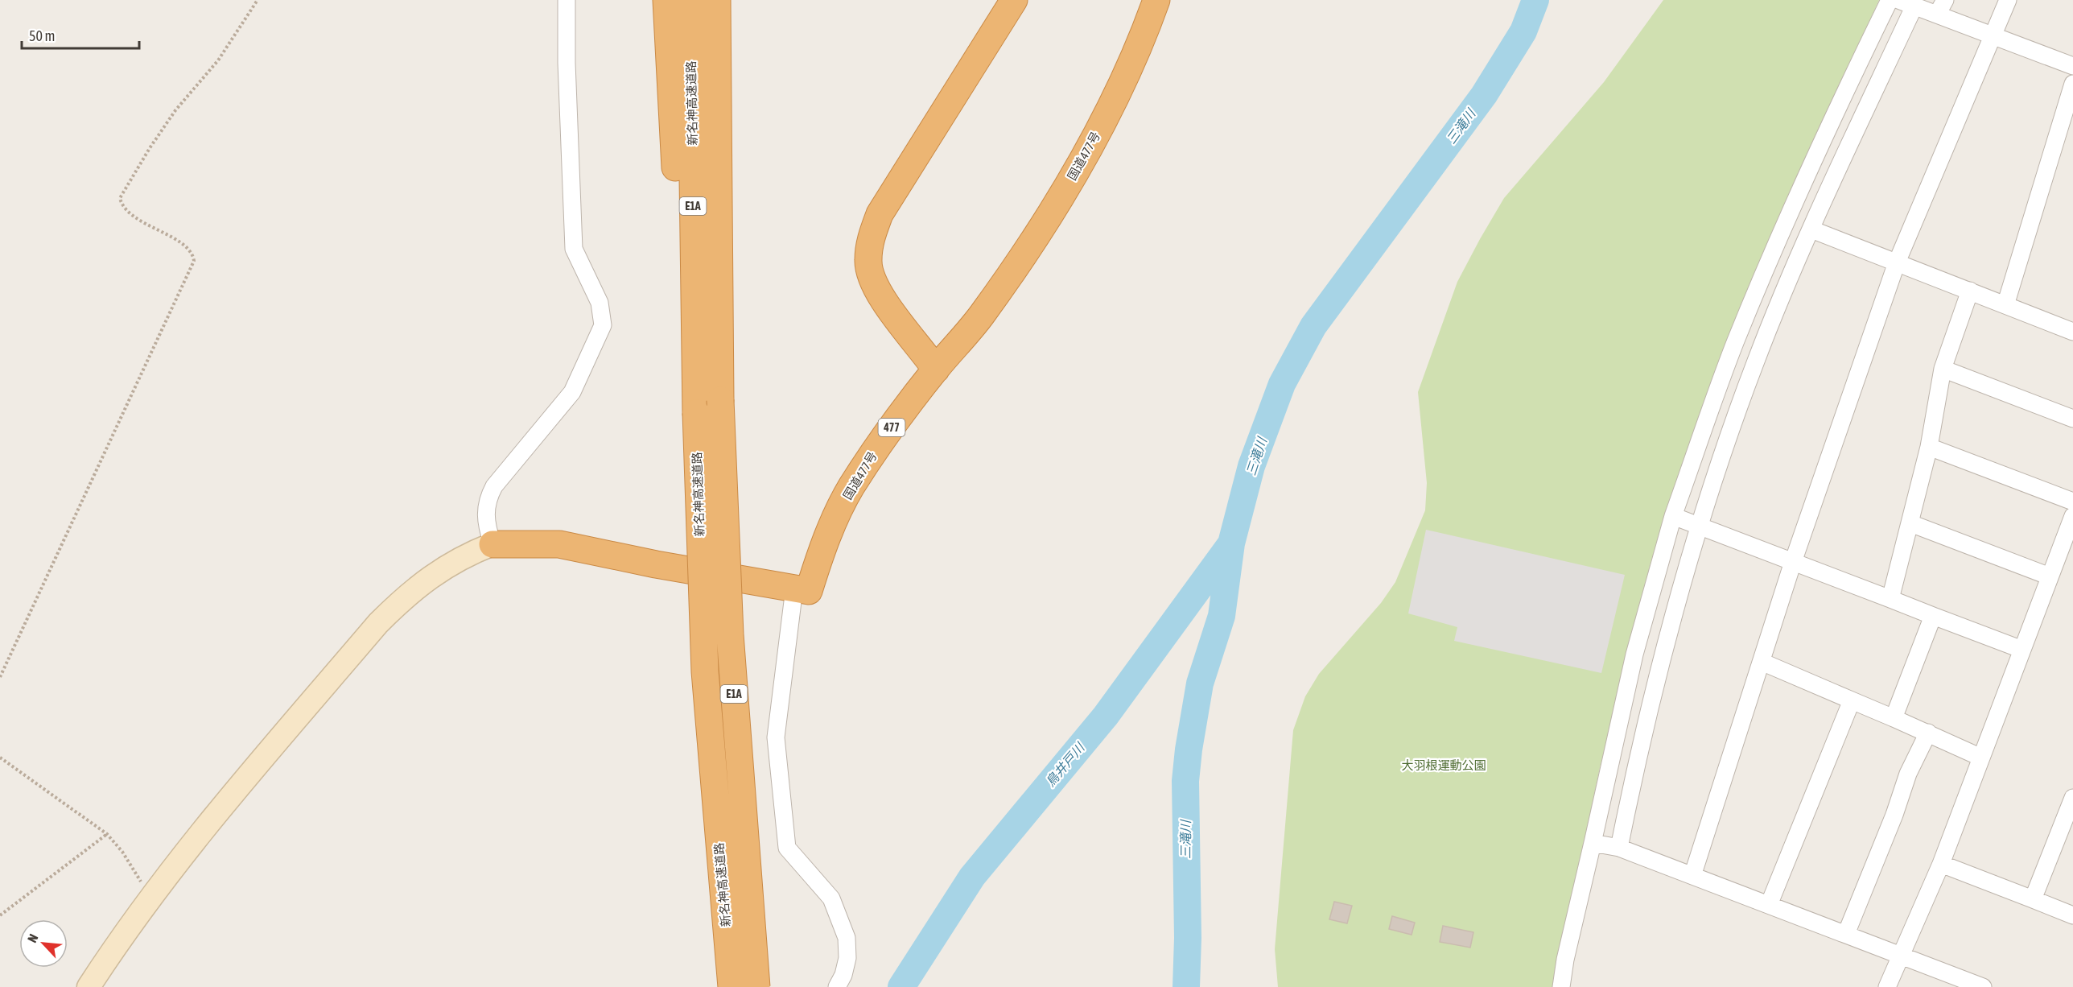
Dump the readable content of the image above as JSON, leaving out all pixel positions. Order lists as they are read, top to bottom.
{
  "streets": {
    "highway": [
      "新名神高速道路",
      "国道477号",
      "E1A",
      "477"
    ]
  },
  "water": ["三滝川", "鳥井戸川"],
  "parks": ["大羽根運動公園"],
  "scale_bar": "50 m",
  "north": "top left"
}
